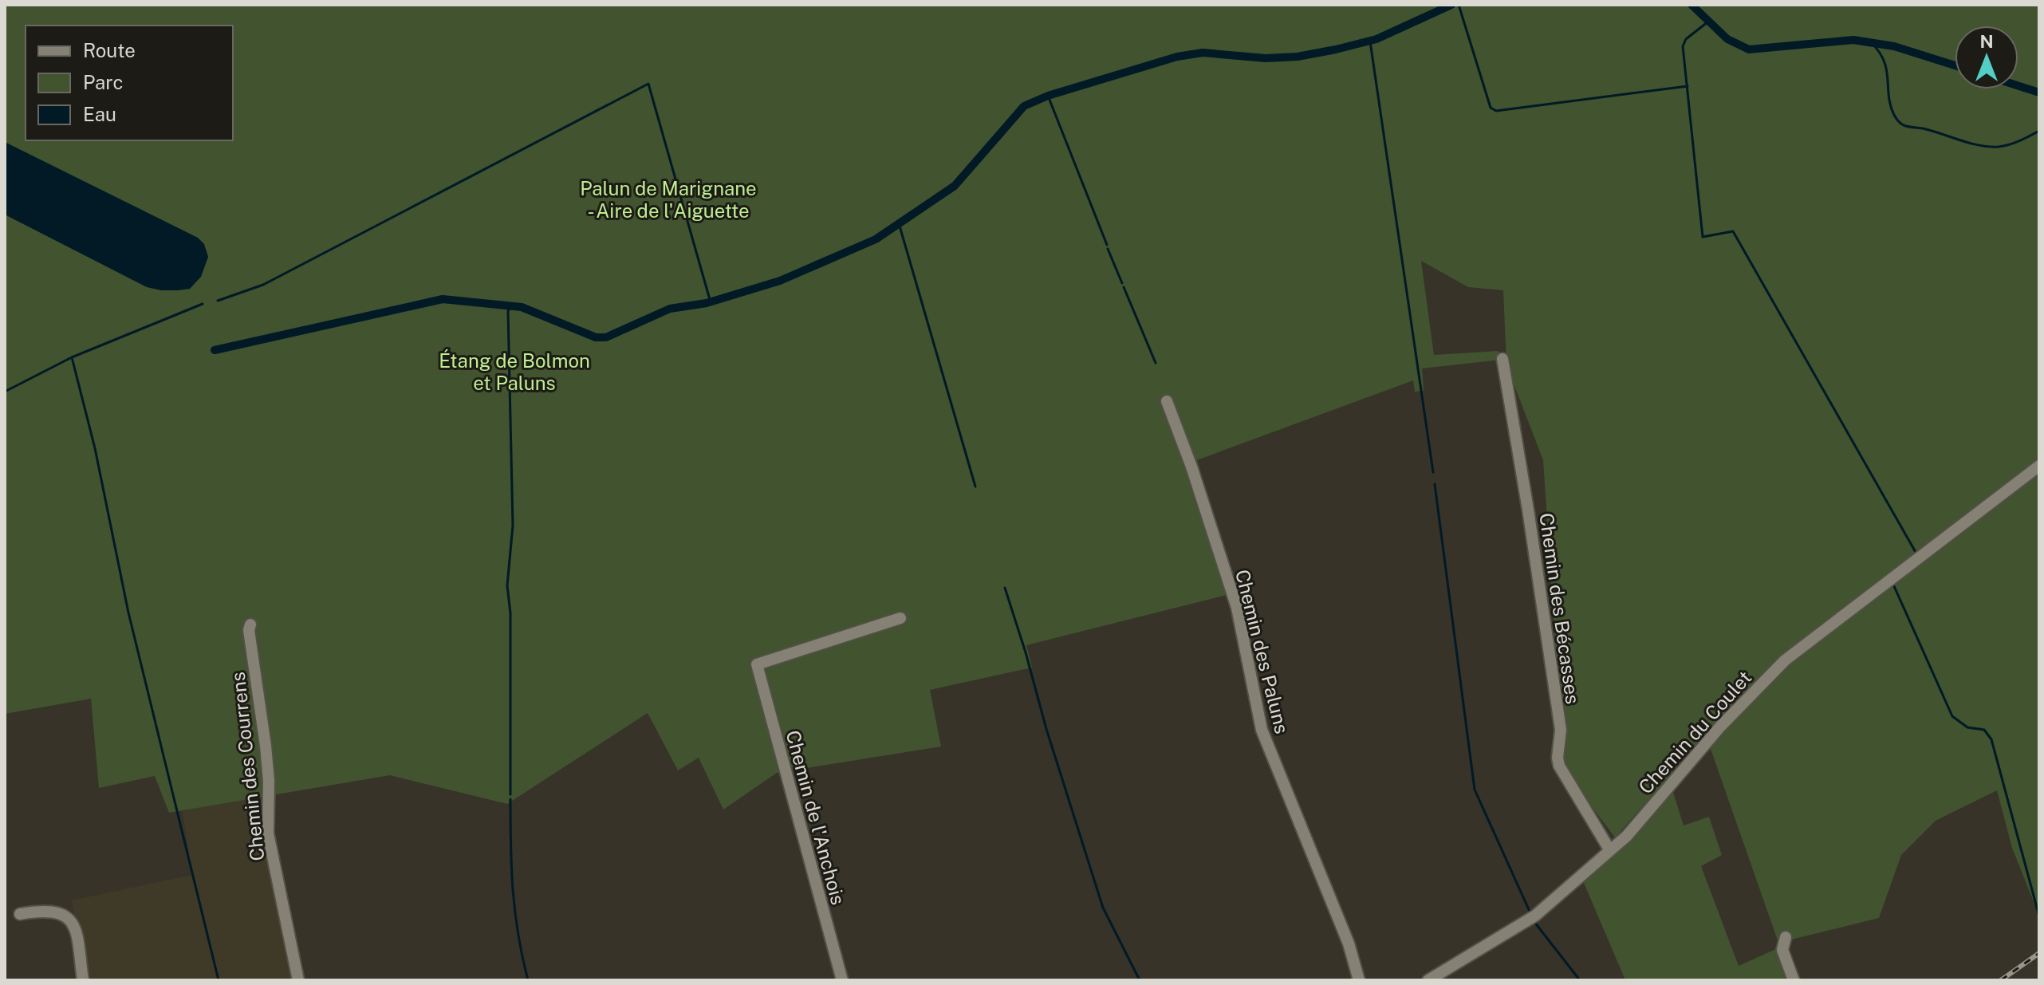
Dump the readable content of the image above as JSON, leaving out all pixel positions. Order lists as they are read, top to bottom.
{
  "streets": {
    "street": [
      "Chemin des Bécasses",
      "Chemin des Paluns",
      "Chemin du Coulet",
      "Chemin des Courrens",
      "Chemin de l'Anchois"
    ]
  },
  "crossings": [
    ["Chemin des Bécasses", "Chemin du Coulet"]
  ],
  "parks": ["Palun de Marignane - Aire de l'Aiguette", "Étang de Bolmon et Paluns"],
  "legend": ["Route", "Parc", "Eau"],
  "north": "top"
}
